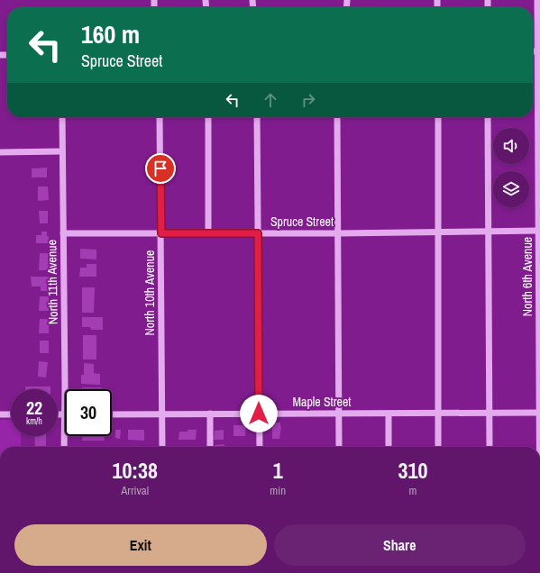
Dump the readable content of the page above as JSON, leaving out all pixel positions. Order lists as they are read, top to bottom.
{
  "streets": {
    "street": [
      "Spruce Street",
      "North 6th Avenue",
      "North 11th Avenue",
      "North 10th Avenue",
      "Maple Street"
    ]
  },
  "crossings": [
    ["Spruce Street", "North 6th Avenue"],
    ["Spruce Street", "North 11th Avenue"],
    ["Spruce Street", "North 10th Avenue"],
    ["North 6th Avenue", "Maple Street"],
    ["North 10th Avenue", "Maple Street"]
  ],
  "page": {
    "turn": ["160 m", "Spruce Street"],
    "speed": "22 km/h",
    "limit": "30",
    "eta": [
      "10:38",
      "Arrival",
      "1",
      "min",
      "310",
      "m"
    ],
    "buttons": ["Exit", "Share"]
  }
}
